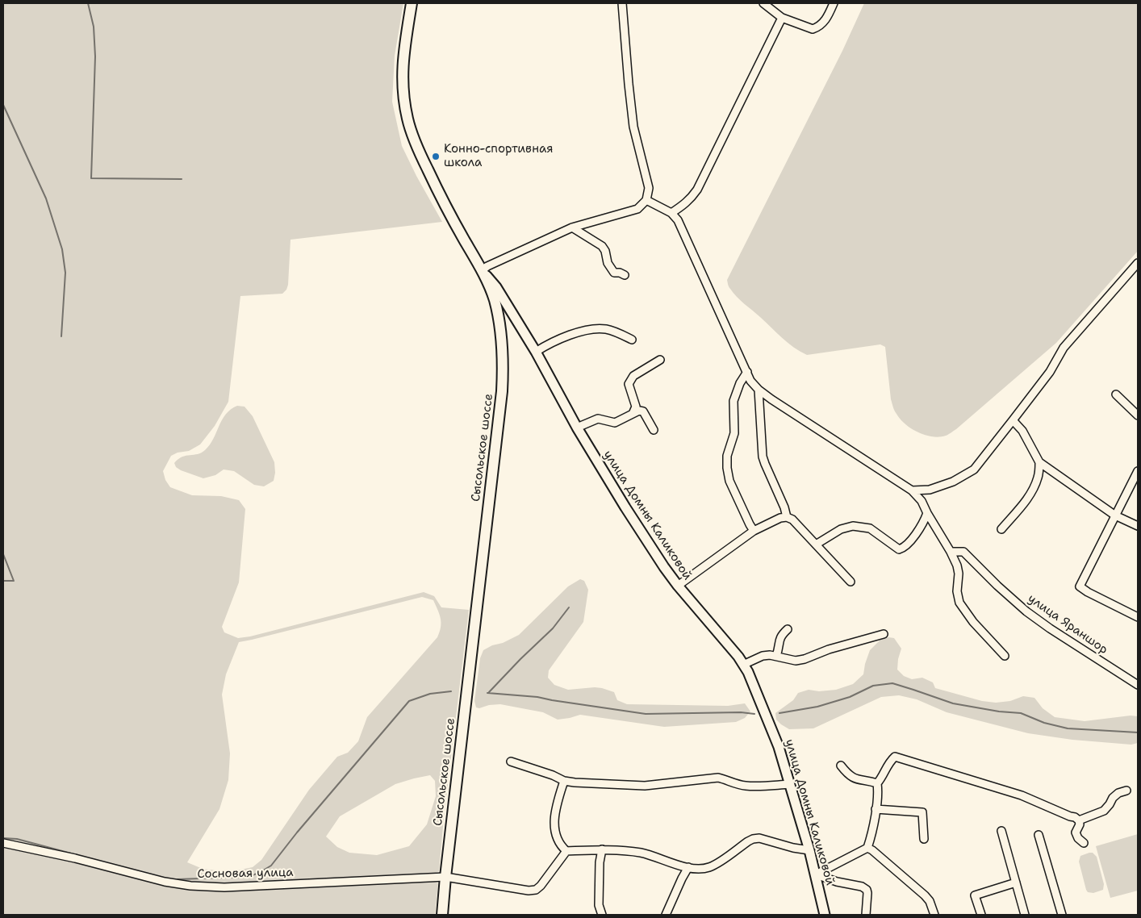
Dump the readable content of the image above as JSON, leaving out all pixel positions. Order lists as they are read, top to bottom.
{
  "streets": {
    "highway": ["Сысольское шоссе"],
    "main road": ["улица Домны Каликовой"],
    "street": ["улица Яраншор", "Сосновая улица"]
  },
  "crossings": [
    ["Сысольское шоссе", "улица Домны Каликовой"],
    ["Сысольское шоссе", "Сосновая улица"]
  ],
  "places": ["Конно-спортивная школа"]
}
